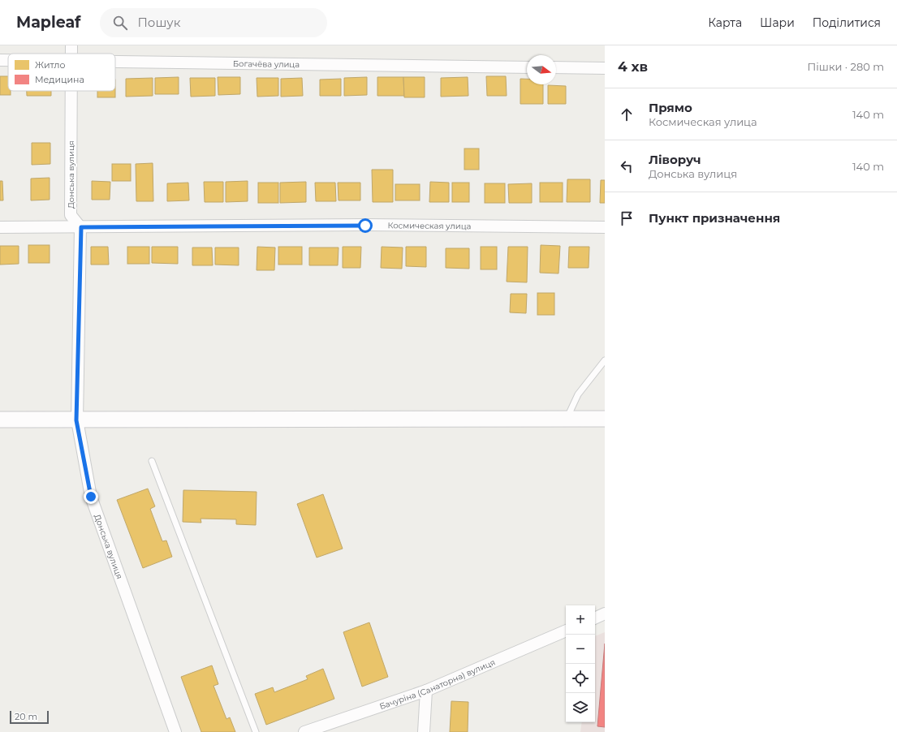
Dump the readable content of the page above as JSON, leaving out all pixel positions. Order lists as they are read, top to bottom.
{
  "streets": {
    "street": [
      "Богачёва улица",
      "Донська вулиця",
      "Космическая улица",
      "Бачуріна (Санаторна) вулиця"
    ]
  },
  "crossings": [
    ["Донська вулиця", "Космическая улица"]
  ],
  "legend": ["Житло", "Медицина"],
  "scale_bar": "20 m",
  "north": "right",
  "page": {
    "header": "Mapleaf",
    "search": "Пошук",
    "nav": ["Карта", "Шари", "Поділитися"],
    "heading": ["4 хв", "Пішки · 280 m"],
    "list": [
      ["Прямо", "Космическая улица", "140 m"],
      ["Ліворуч", "Донська вулиця", "140 m"],
      "Пункт призначення"
    ],
    "map_buttons": ["+", "−"],
    "scale": "20 m"
  }
}
